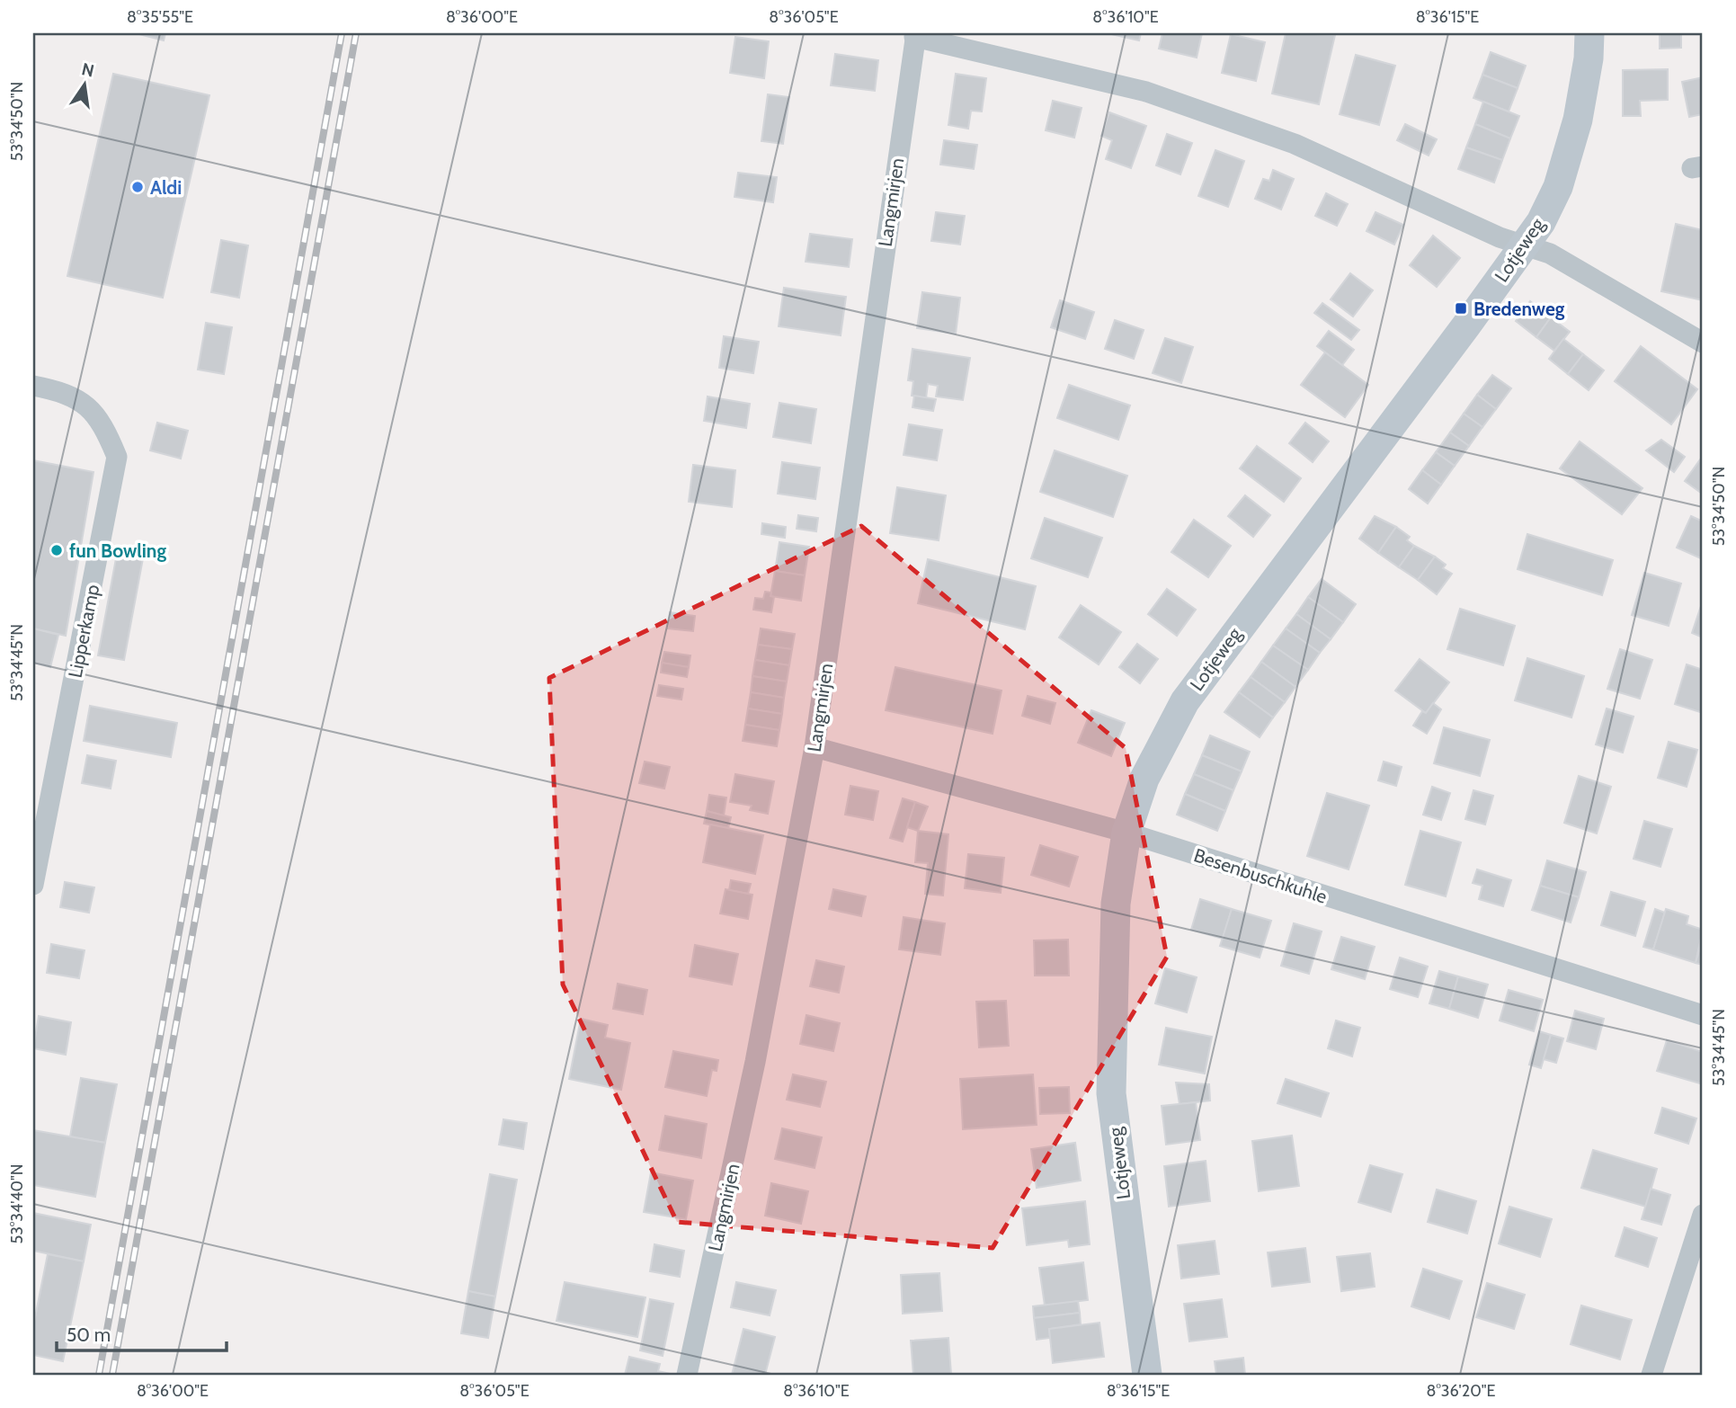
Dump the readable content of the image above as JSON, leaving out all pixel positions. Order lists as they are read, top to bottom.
{
  "streets": {
    "street": [
      "Langmirjen",
      "Lotjeweg",
      "Lipperkamp",
      "Besenbuschkuhle"
    ]
  },
  "crossings": [
    ["Langmirjen", "Besenbuschkuhle"],
    ["Lotjeweg", "Besenbuschkuhle"]
  ],
  "places": {
    "other": ["Aldi", "fun Bowling"],
    "transit": ["Bredenweg"]
  },
  "scale_bar": "50 m",
  "north": "top",
  "coordinates": [
    "8°35'55\"E",
    "8°36'00\"E",
    "8°36'05\"E",
    "8°36'10\"E",
    "8°36'15\"E",
    "53°34'50\"N",
    "53°34'45\"N",
    "53°34'40\"N",
    "8°36'20\"E"
  ]
}
